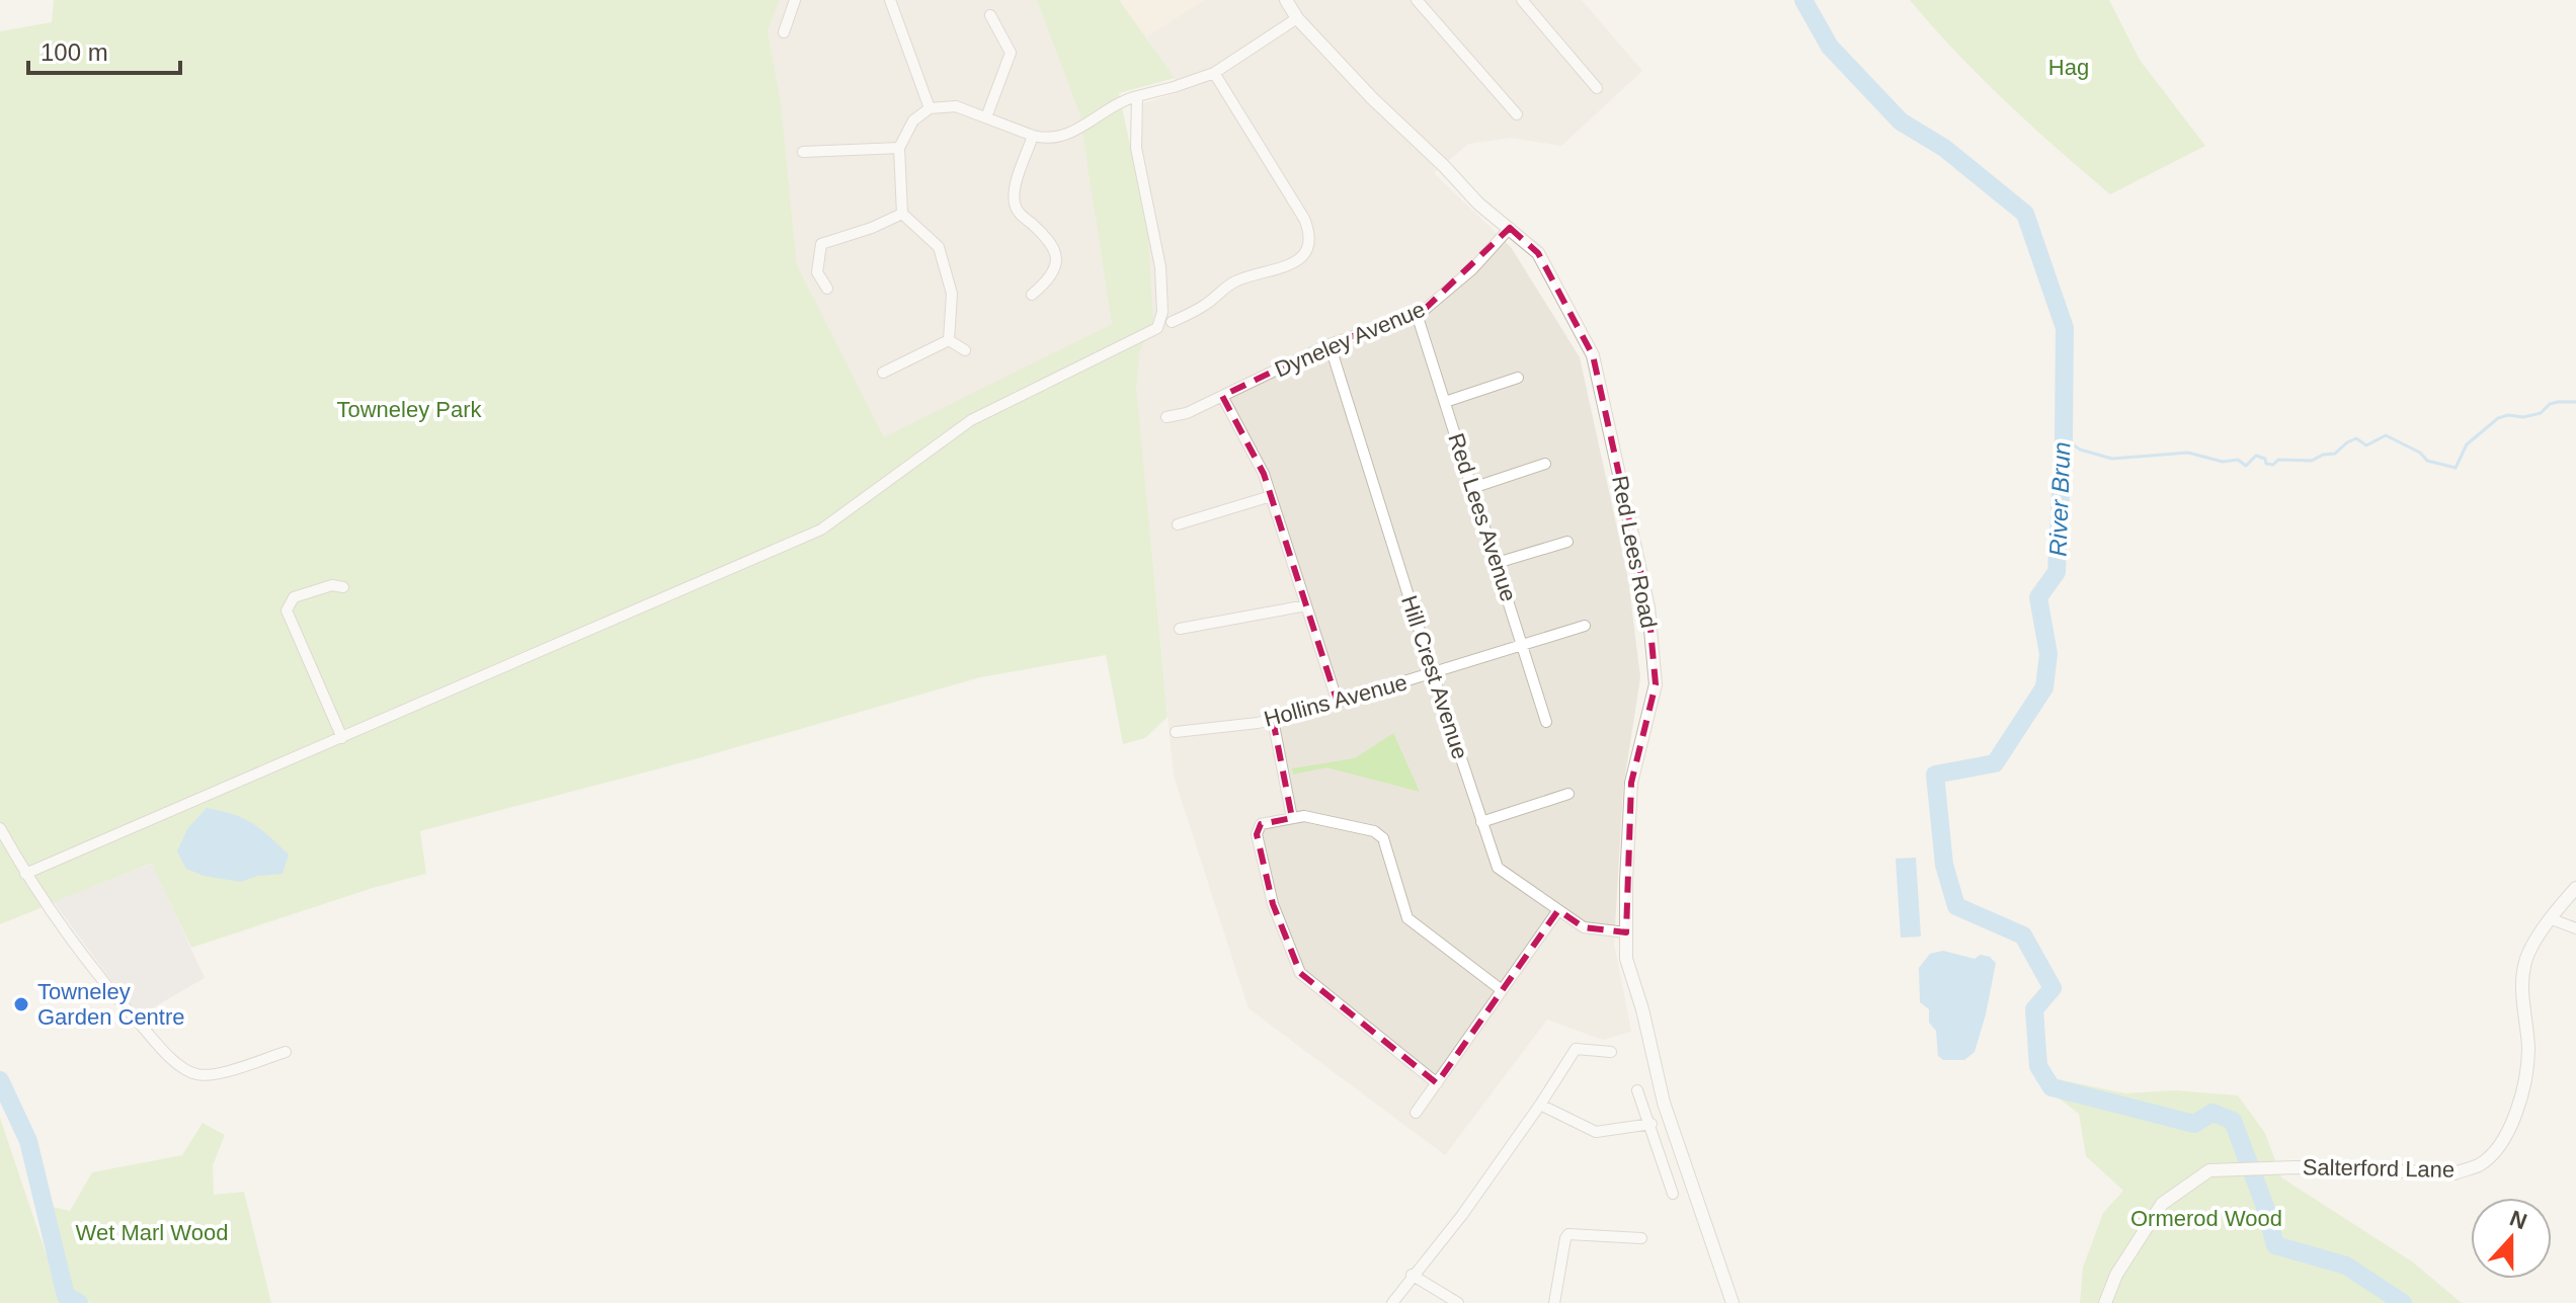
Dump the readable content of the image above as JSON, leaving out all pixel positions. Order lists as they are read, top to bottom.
{
  "streets": {
    "street": [
      "Dyneley Avenue",
      "Red Lees Avenue",
      "Red Lees Road",
      "Hill Crest Avenue",
      "Hollins Avenue",
      "Salterford Lane"
    ]
  },
  "crossings": [
    ["Dyneley Avenue", "Red Lees Avenue"],
    ["Dyneley Avenue", "Red Lees Road"],
    ["Dyneley Avenue", "Hill Crest Avenue"],
    ["Red Lees Avenue", "Hollins Avenue"],
    ["Red Lees Road", "Hill Crest Avenue"],
    ["Hill Crest Avenue", "Hollins Avenue"]
  ],
  "water": ["River Brun"],
  "parks": [
    "Hag",
    "Towneley Park",
    "Ormerod Wood",
    "Wet Marl Wood"
  ],
  "places": ["Towneley Garden Centre"],
  "scale_bar": "100 m",
  "north": "top"
}
